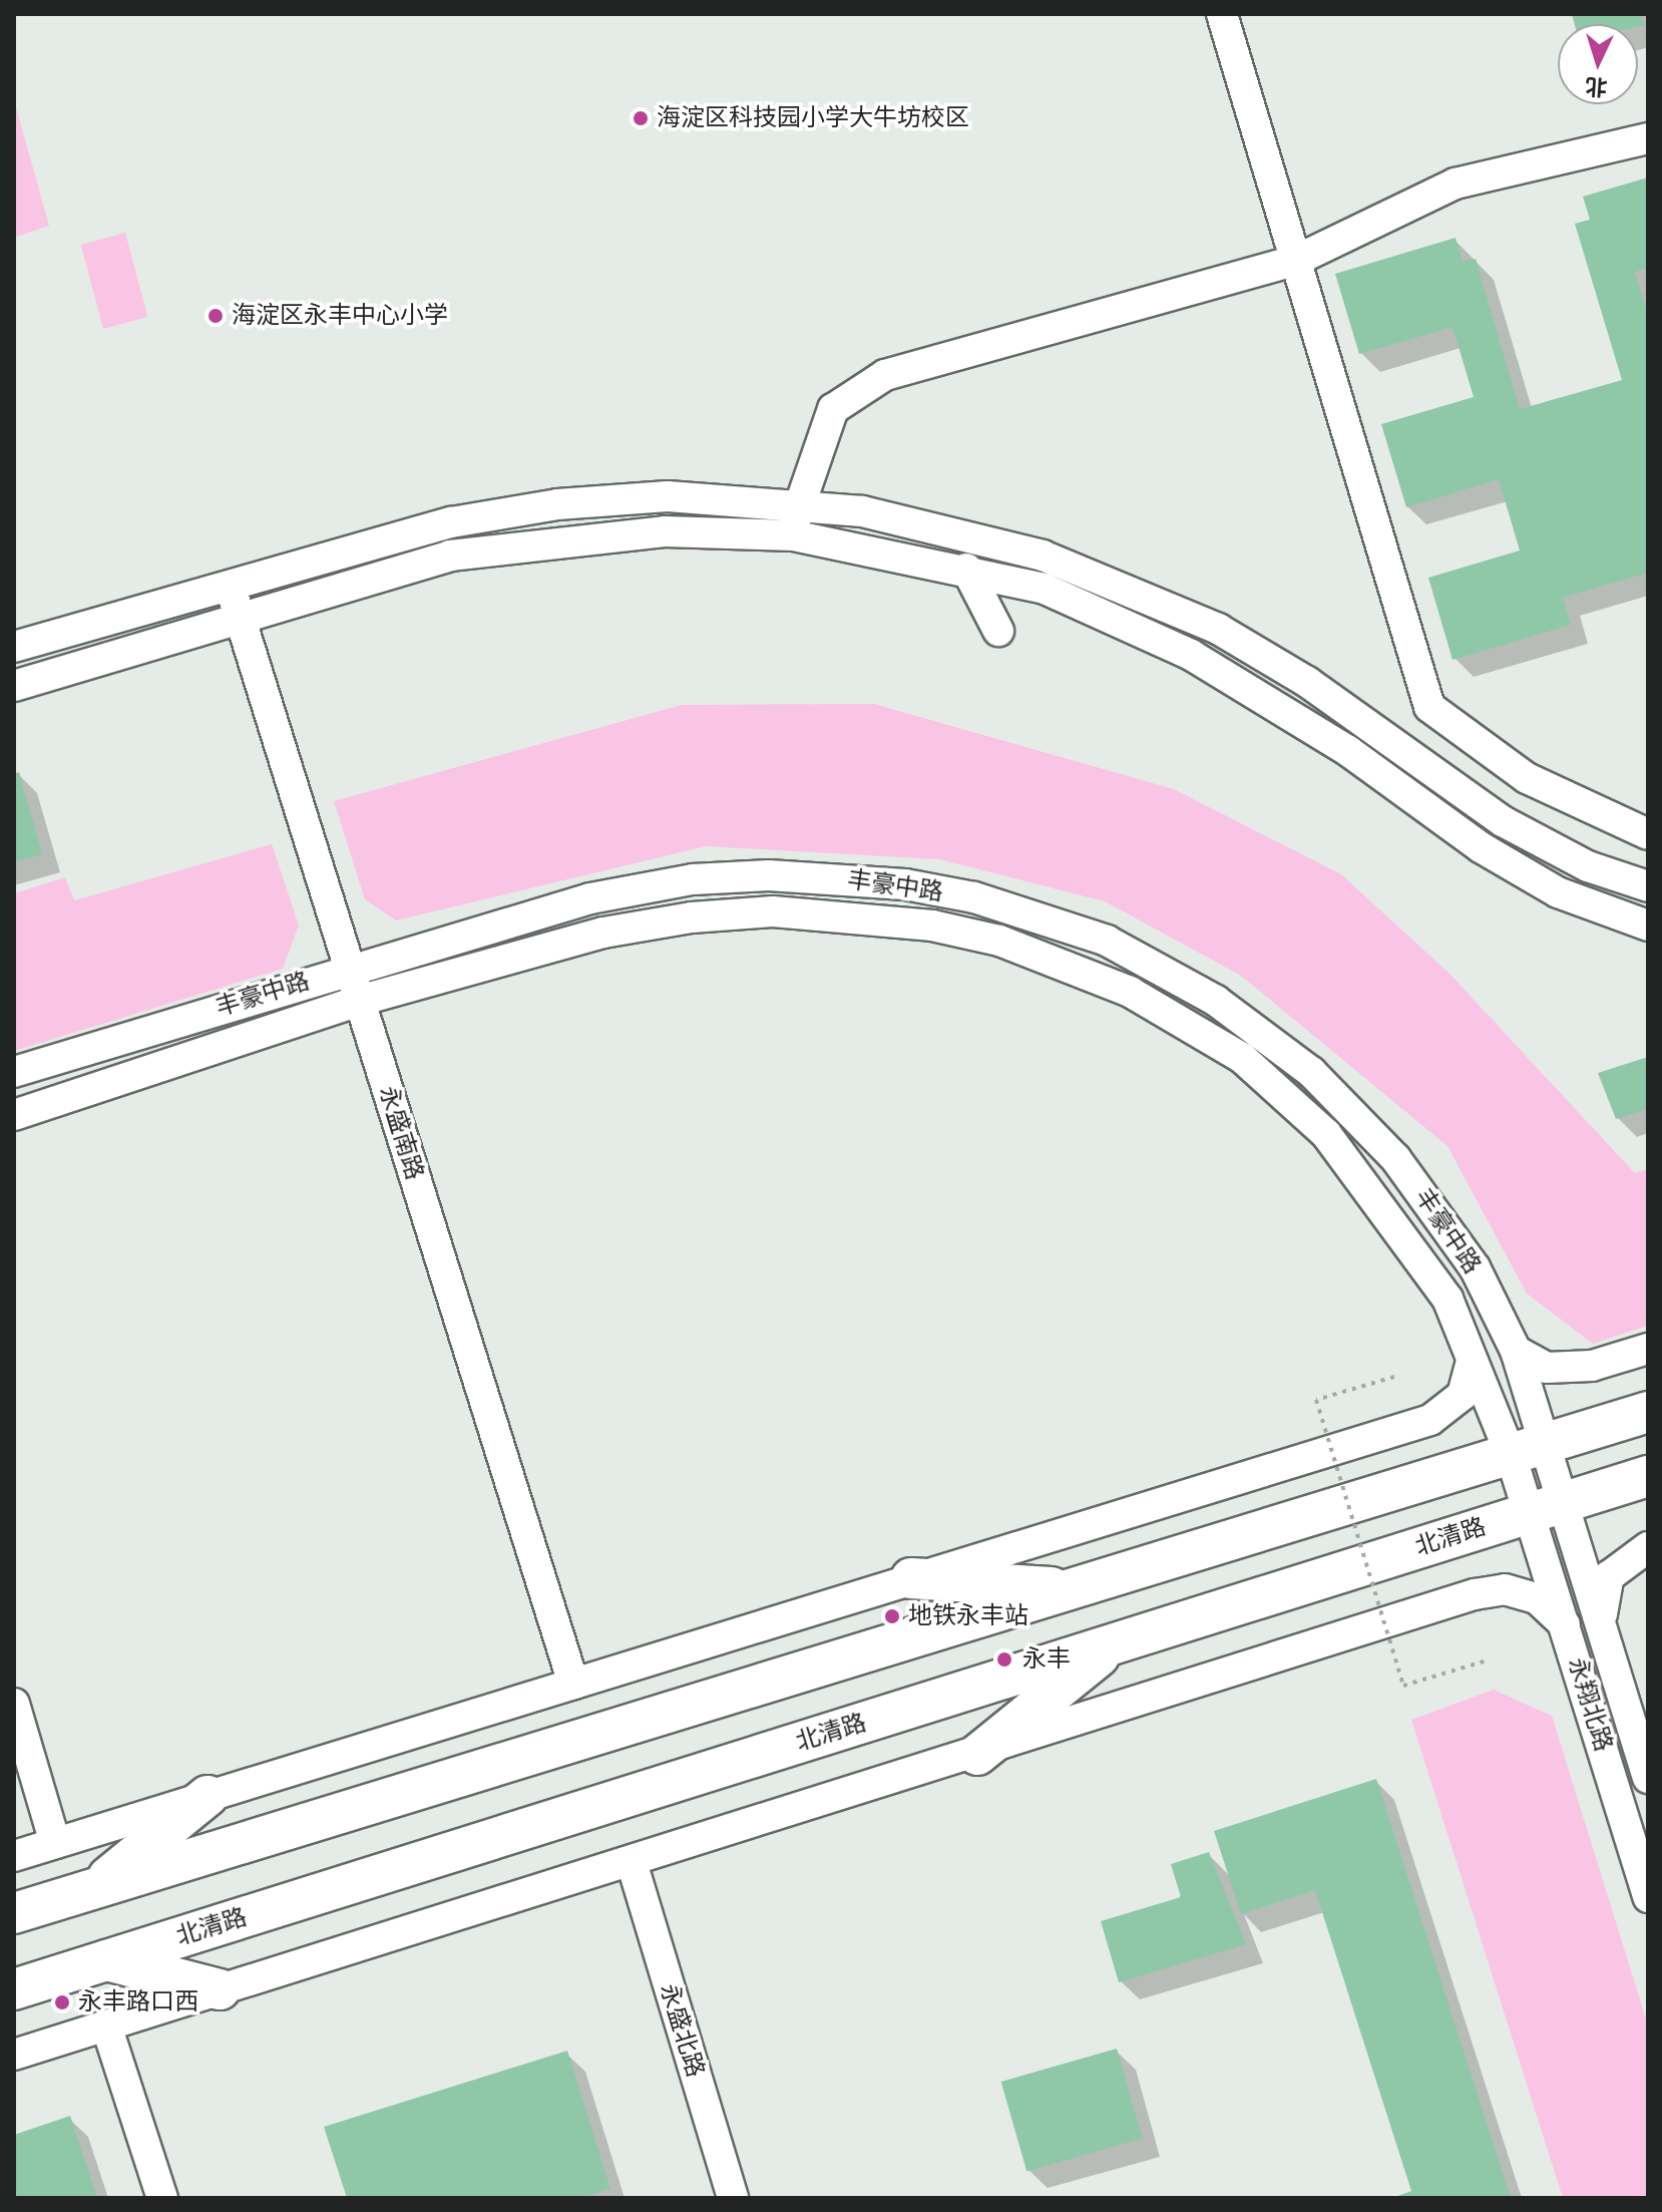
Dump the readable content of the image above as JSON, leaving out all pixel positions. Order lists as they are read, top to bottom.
{
  "streets": {
    "main road": ["北清路"],
    "street": [
      "丰豪中路",
      "永盛南路",
      "永翔北路",
      "永盛北路"
    ]
  },
  "crossings": [
    ["丰豪中路", "永盛南路"],
    ["北清路", "永翔北路"]
  ],
  "places": [
    "海淀区科技园小学大牛坊校区",
    "海淀区永丰中心小学",
    "地铁永丰站",
    "永丰",
    "永丰路口西"
  ],
  "north": "bottom"
}
